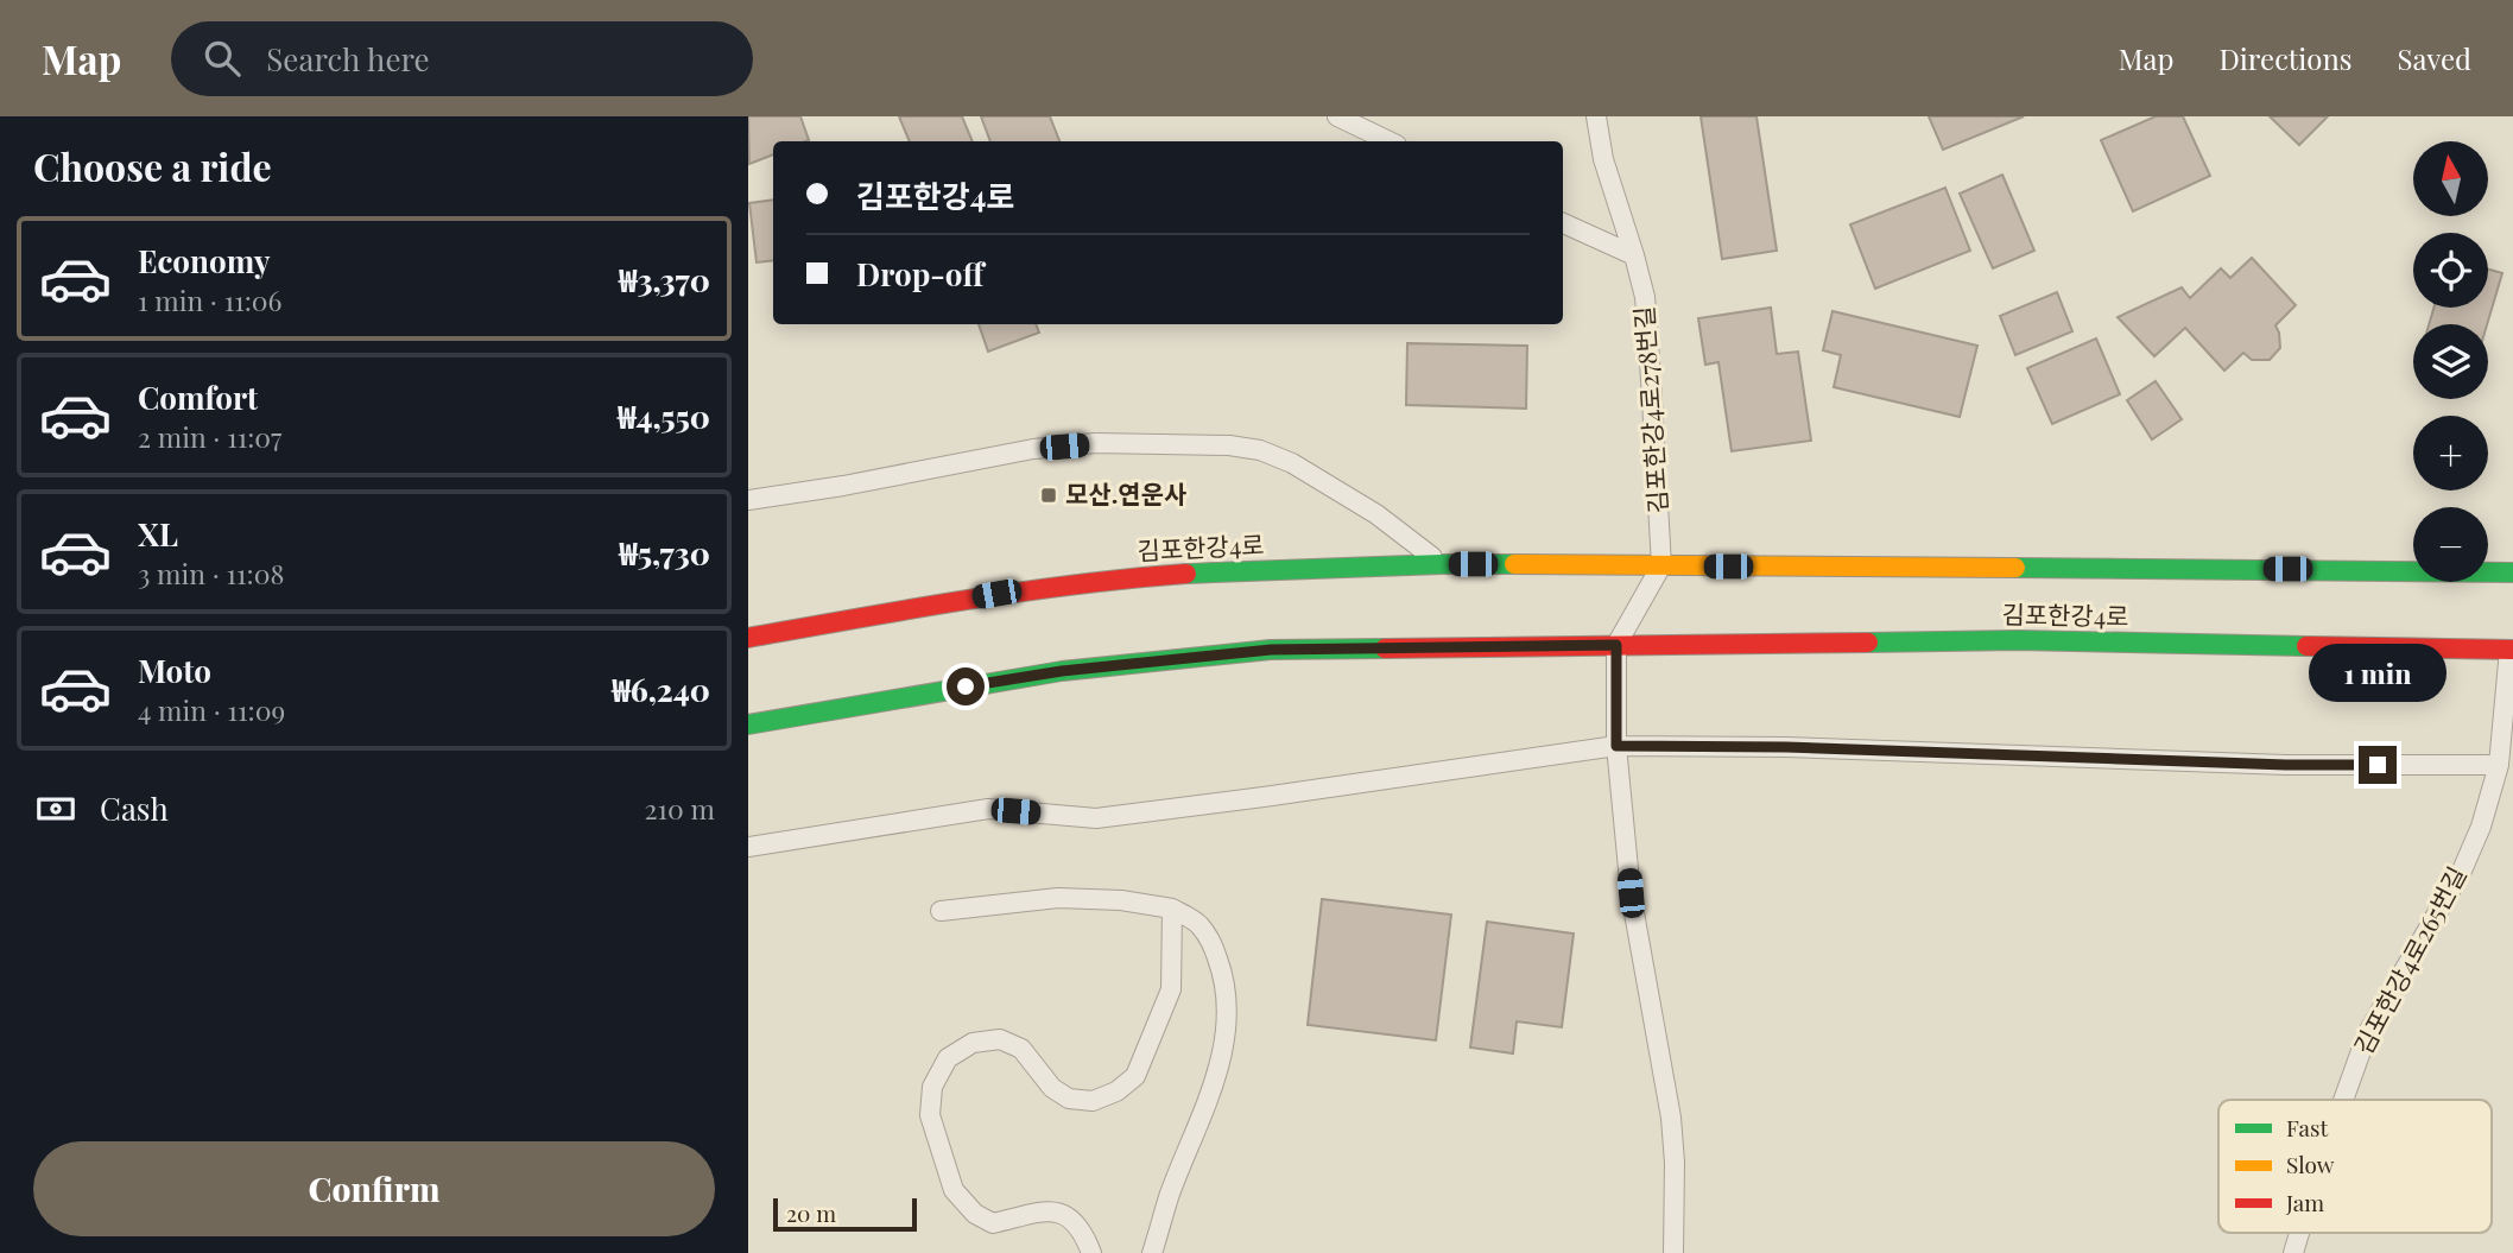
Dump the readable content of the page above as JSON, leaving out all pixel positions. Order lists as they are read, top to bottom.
{
  "streets": {
    "street": ["김포한강4로"],
    "lane": ["김포한강4로278번길", "김포한강4로265번길"]
  },
  "crossings": [
    ["김포한강4로278번길", "김포한강4로"],
    ["김포한강4로", "김포한강4로265번길"]
  ],
  "places": {
    "transit": ["모산.연운사"]
  },
  "legend": ["Fast", "Slow", "Jam"],
  "scale_bar": "20 m",
  "north": "top",
  "page": {
    "header": "Map",
    "search": "Search here",
    "nav": ["Map", "Directions", "Saved"],
    "heading": "Choose a ride",
    "map_buttons": ["+", "−"],
    "banner": ["김포한강4로", "Drop-off"],
    "list": [
      {
        "name": "Economy",
        "note": "1 min · 11:06",
        "value": "₩3,370"
      },
      {
        "name": "Comfort",
        "note": "2 min · 11:07",
        "value": "₩4,550"
      },
      {
        "name": "XL",
        "note": "3 min · 11:08",
        "value": "₩5,730"
      },
      {
        "name": "Moto",
        "note": "4 min · 11:09",
        "value": "₩6,240"
      }
    ],
    "bubble": "1 min",
    "pay": ["Cash", "210 m"],
    "buttons": "Confirm",
    "scale": "20 m"
  }
}
